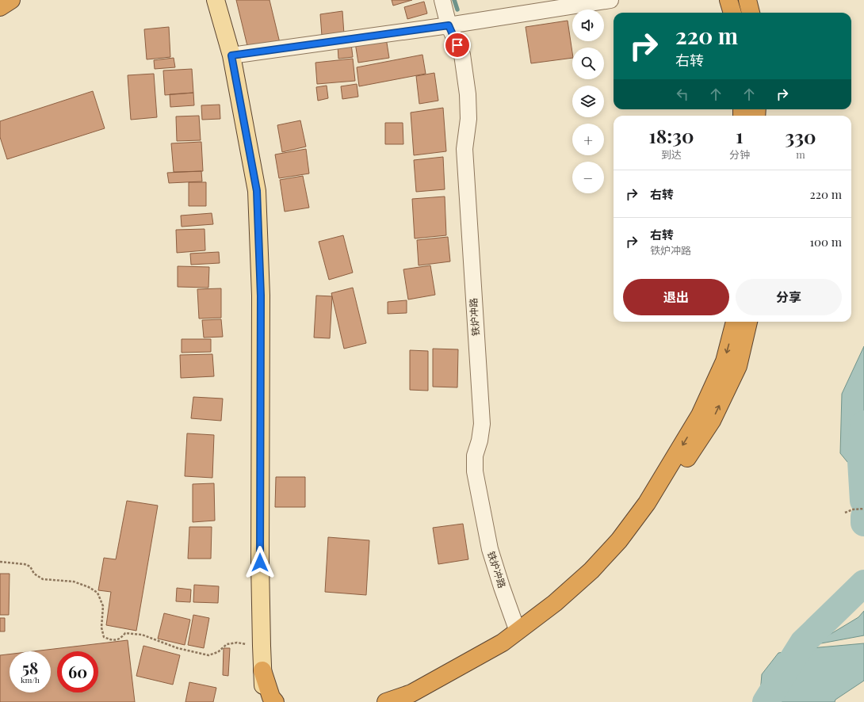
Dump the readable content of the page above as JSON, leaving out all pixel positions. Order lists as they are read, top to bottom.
{
  "streets": {
    "street": ["铁炉冲路"]
  },
  "page": {
    "map_buttons": ["+", "−"],
    "turn": ["220 m", "右转"],
    "eta": [
      "18:30",
      "到达",
      "1",
      "分钟",
      "330",
      "m"
    ],
    "list": [
      {
        "name": "右转",
        "value": "220 m"
      },
      {
        "name": "右转",
        "note": "铁炉冲路",
        "value": "100 m"
      }
    ],
    "buttons": ["退出", "分享"],
    "speed": "58 km/h",
    "limit": "60"
  }
}
